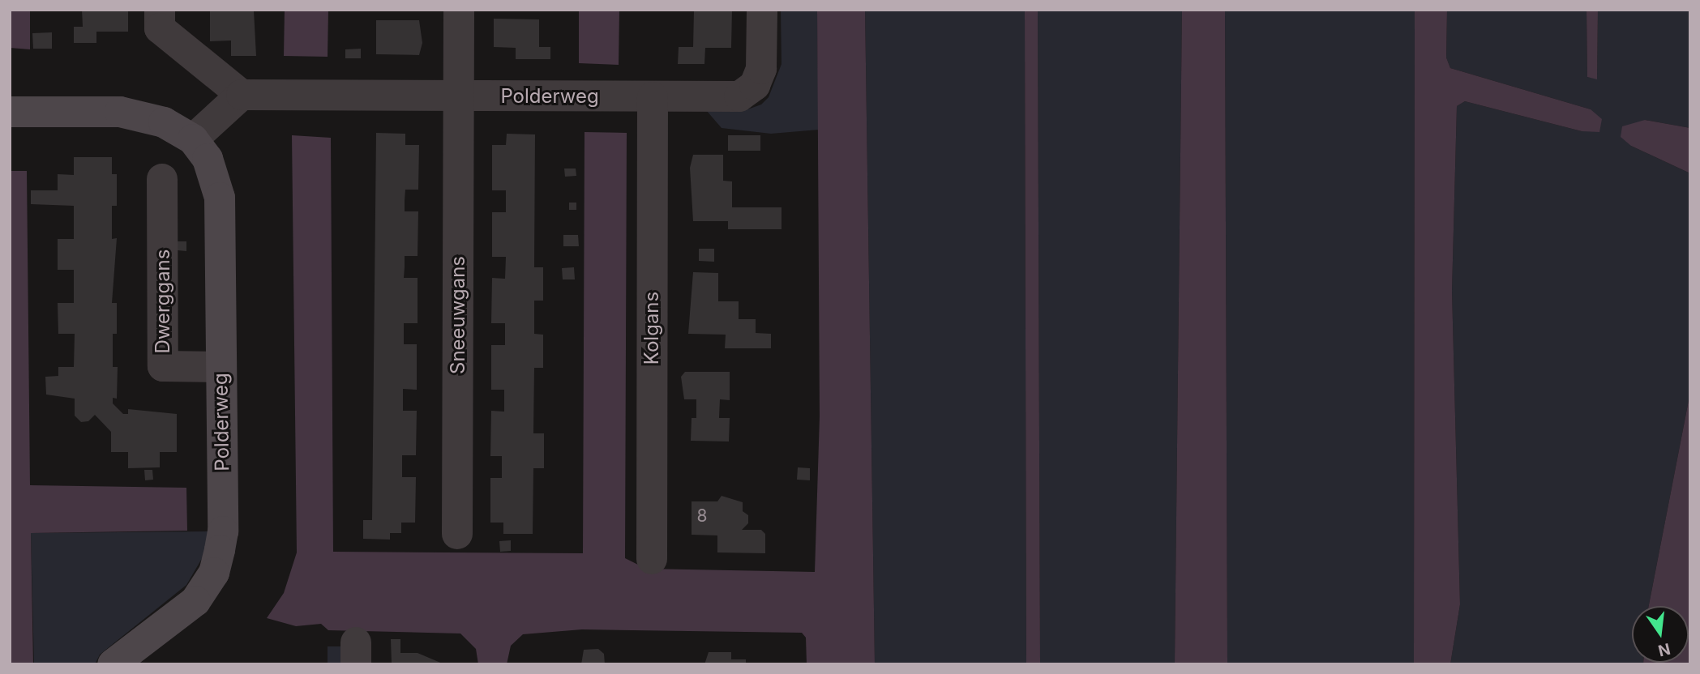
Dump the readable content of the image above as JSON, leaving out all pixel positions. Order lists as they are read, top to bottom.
{
  "streets": {
    "street": [
      "Polderweg",
      "Dwerggans",
      "Sneeuwgans",
      "Kolgans"
    ]
  },
  "crossings": [
    ["Polderweg", "Dwerggans"],
    ["Polderweg", "Sneeuwgans"],
    ["Polderweg", "Kolgans"]
  ],
  "house_numbers": ["8"],
  "north": "bottom"
}
